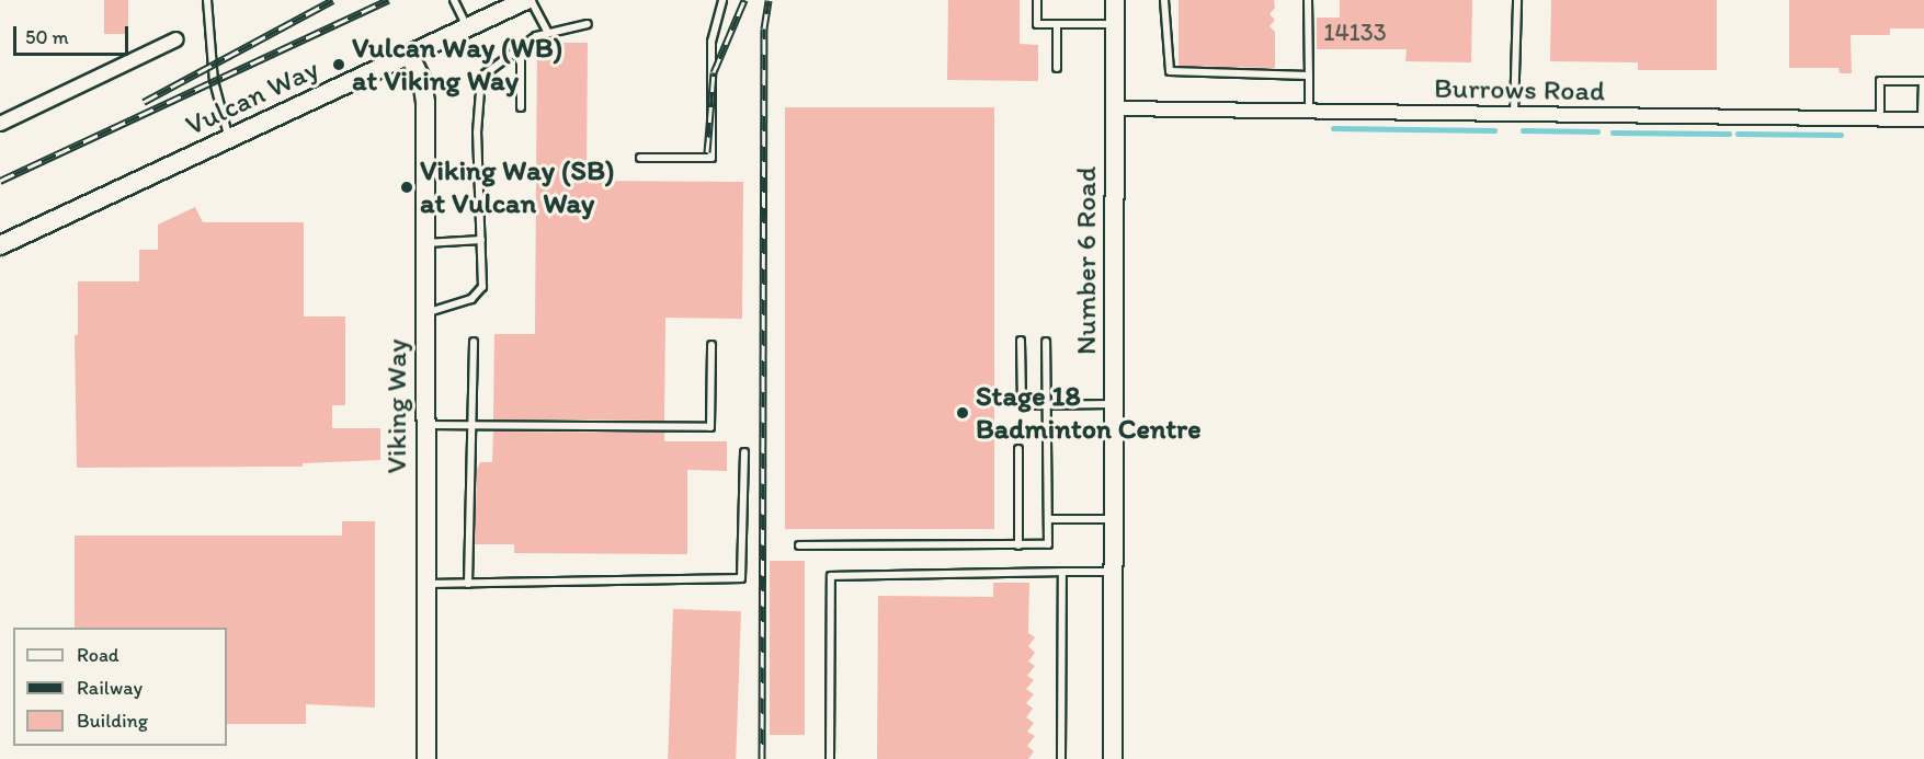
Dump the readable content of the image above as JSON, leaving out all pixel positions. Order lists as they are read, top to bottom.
{
  "streets": {
    "street": [
      "Burrows Road",
      "Vulcan Way",
      "Number 6 Road",
      "Viking Way"
    ]
  },
  "crossings": [
    ["Burrows Road", "Number 6 Road"],
    ["Vulcan Way", "Viking Way"]
  ],
  "places": ["Vulcan Way (WB) at Viking Way", "Viking Way (SB) at Vulcan Way", "Stage 18 Badminton Centre"],
  "house_numbers": ["14133"],
  "legend": ["Road", "Railway", "Building"],
  "scale_bar": "50 m"
}
